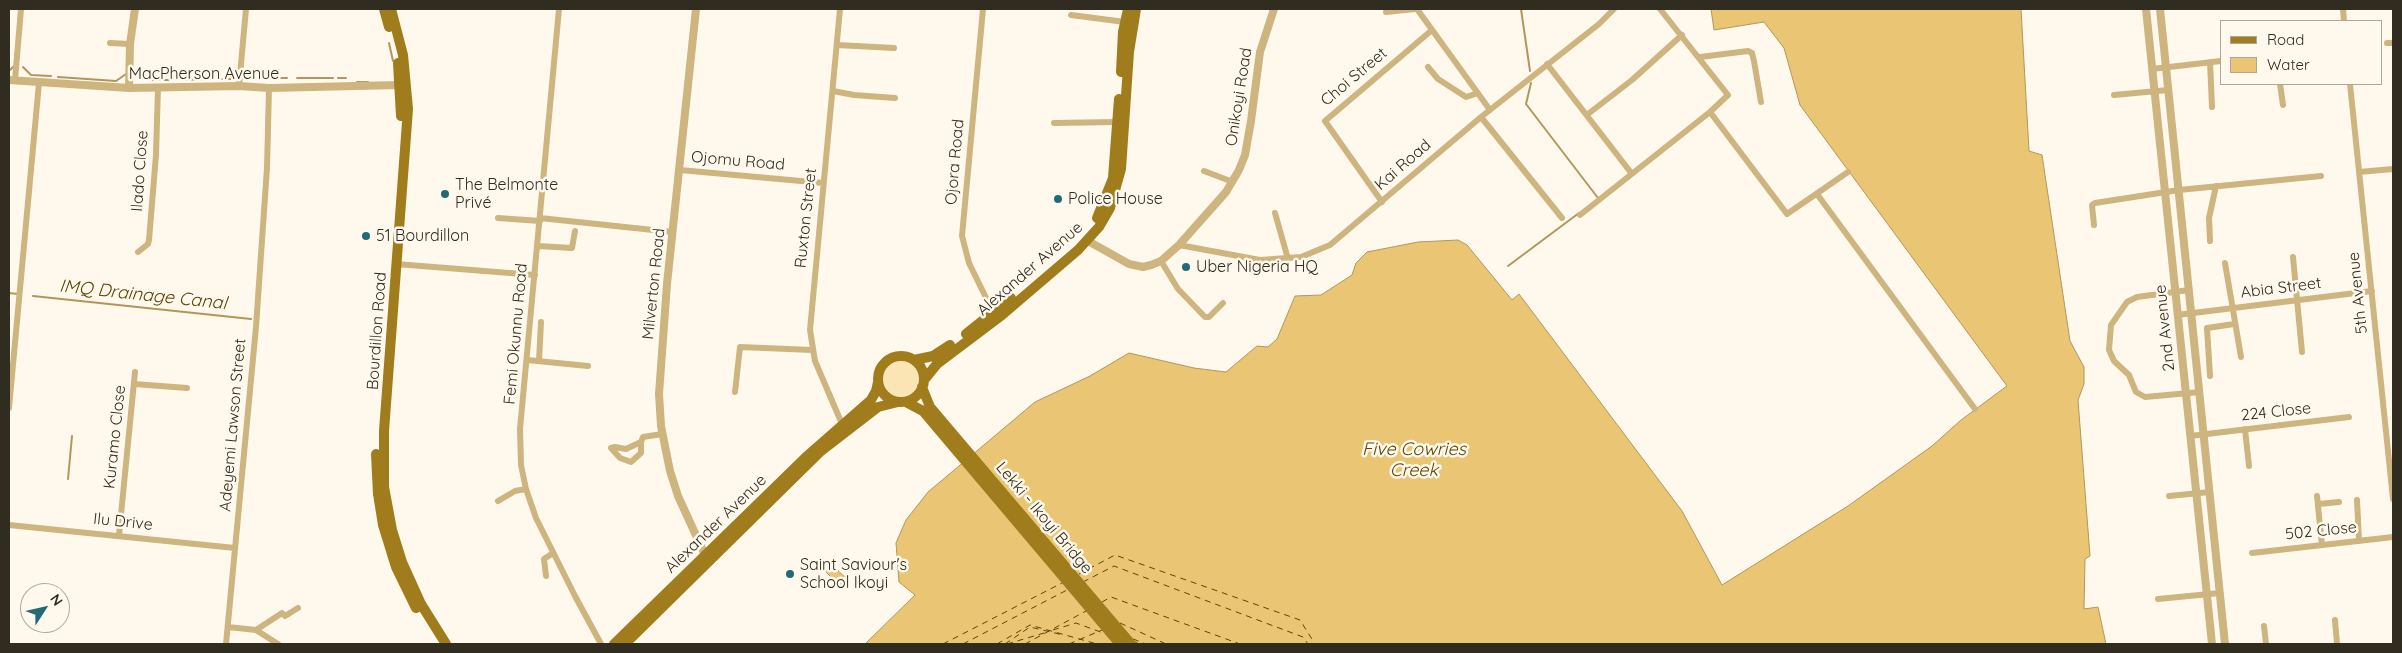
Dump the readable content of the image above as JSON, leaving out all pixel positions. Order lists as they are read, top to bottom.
{
  "streets": {
    "main road": ["Alexander Avenue", "Bourdillon Road", "Lekki - Ikoyi Bridge"],
    "street": [
      "MacPherson Avenue",
      "Choi Street",
      "Onikoyi Road",
      "Ojomu Road",
      "Ojora Road",
      "Kai Road",
      "Ilado Close",
      "Ruxton Street",
      "Milverton Road",
      "Abia Street",
      "5th Avenue",
      "2nd Avenue",
      "Femi Okunnu Road",
      "224 Close",
      "Adeyemi Lawson Street",
      "Kuramo Close",
      "Ilu Drive",
      "502 Close"
    ]
  },
  "crossings": [
    ["MacPherson Avenue", "Ilado Close"],
    ["MacPherson Avenue", "Bourdillon Road"],
    ["MacPherson Avenue", "Adeyemi Lawson Street"],
    ["Choi Street", "Kai Road"],
    ["Onikoyi Road", "Kai Road"],
    ["Onikoyi Road", "Alexander Avenue"],
    ["Ojomu Road", "Ruxton Street"],
    ["Ojomu Road", "Milverton Road"],
    ["Ojora Road", "Alexander Avenue"],
    ["Ruxton Street", "Alexander Avenue"],
    ["Alexander Avenue", "Milverton Road"],
    ["Abia Street", "5th Avenue"],
    ["Abia Street", "2nd Avenue"],
    ["2nd Avenue", "224 Close"],
    ["Adeyemi Lawson Street", "Ilu Drive"],
    ["Kuramo Close", "Ilu Drive"]
  ],
  "water": ["IMQ Drainage Canal", "Five Cowries Creek"],
  "places": [
    "The Belmonte Privé",
    "Police House",
    "51 Bourdillon",
    "Uber Nigeria HQ",
    "Saint Saviour's School Ikoyi"
  ],
  "legend": ["Road", "Water"],
  "north": "top right"
}
